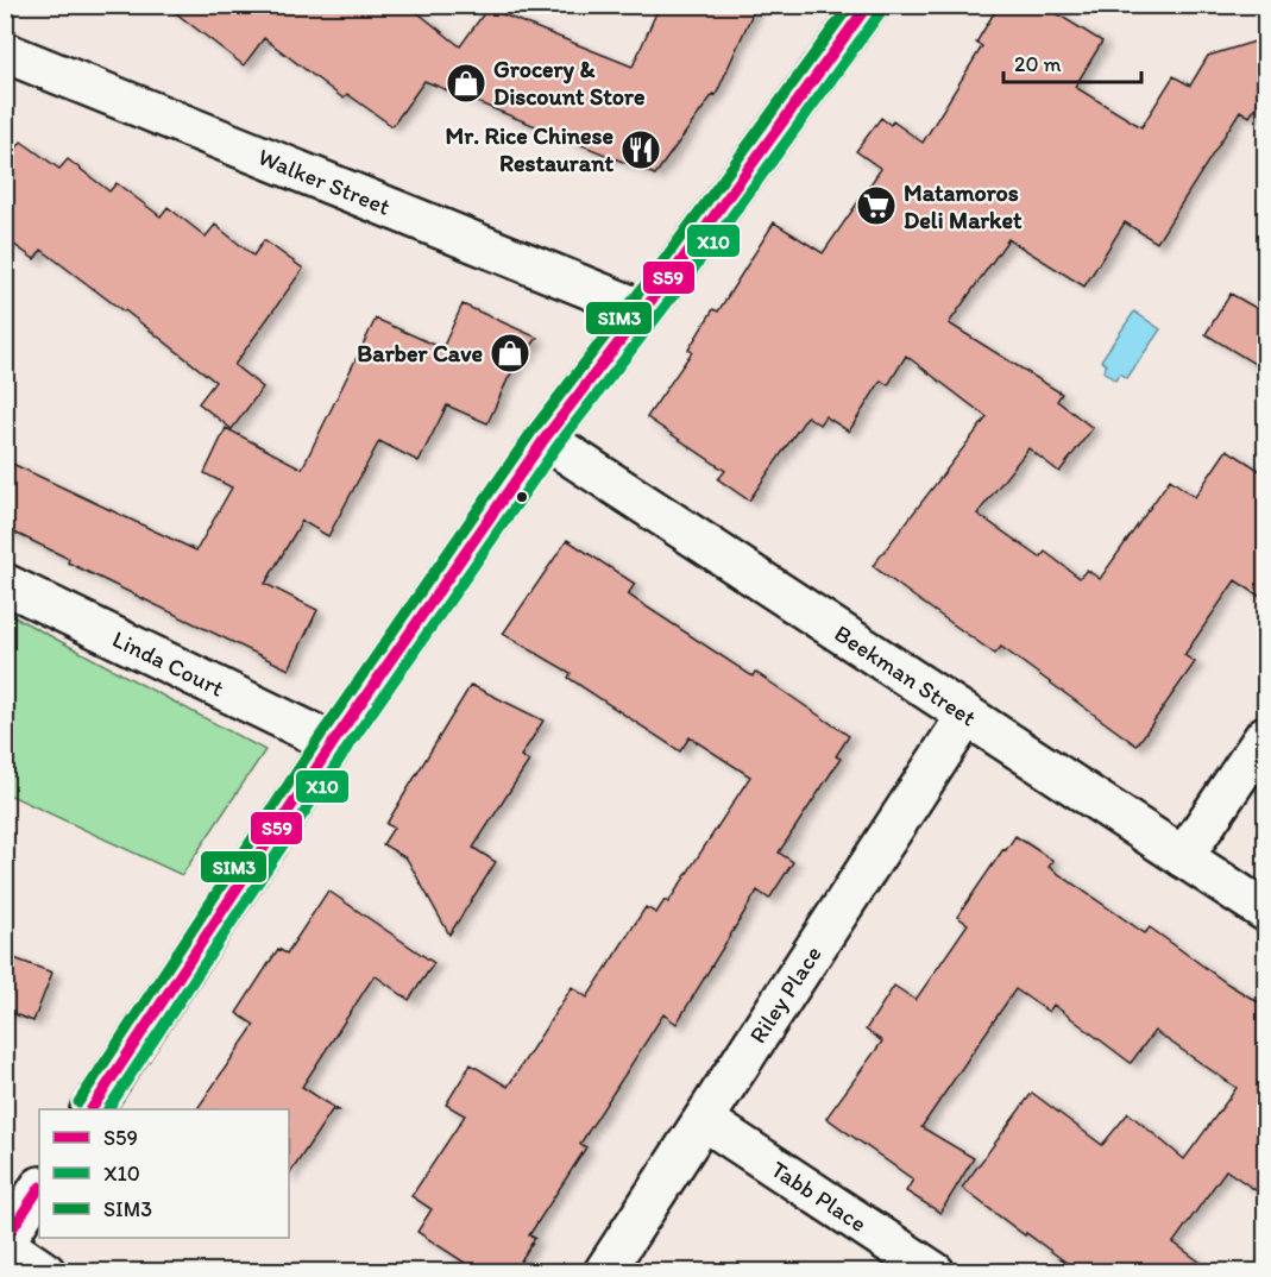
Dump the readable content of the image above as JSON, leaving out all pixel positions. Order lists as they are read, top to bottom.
{
  "streets": {
    "street": [
      "Walker Street",
      "Linda Court",
      "Beekman Street",
      "Riley Place",
      "Tabb Place"
    ]
  },
  "crossings": [
    ["Beekman Street", "Riley Place"],
    ["Riley Place", "Tabb Place"]
  ],
  "places": {
    "shop": ["Grocery & Discount Store", "Barber Cave"],
    "restaurant": ["Mr. Rice Chinese Restaurant"],
    "supermarket": ["Matamoros Deli Market"]
  },
  "lines": ["transit line S59", "transit line SIM3", "transit line X10"],
  "legend": ["S59", "X10", "SIM3"],
  "scale_bar": "20 m"
}
